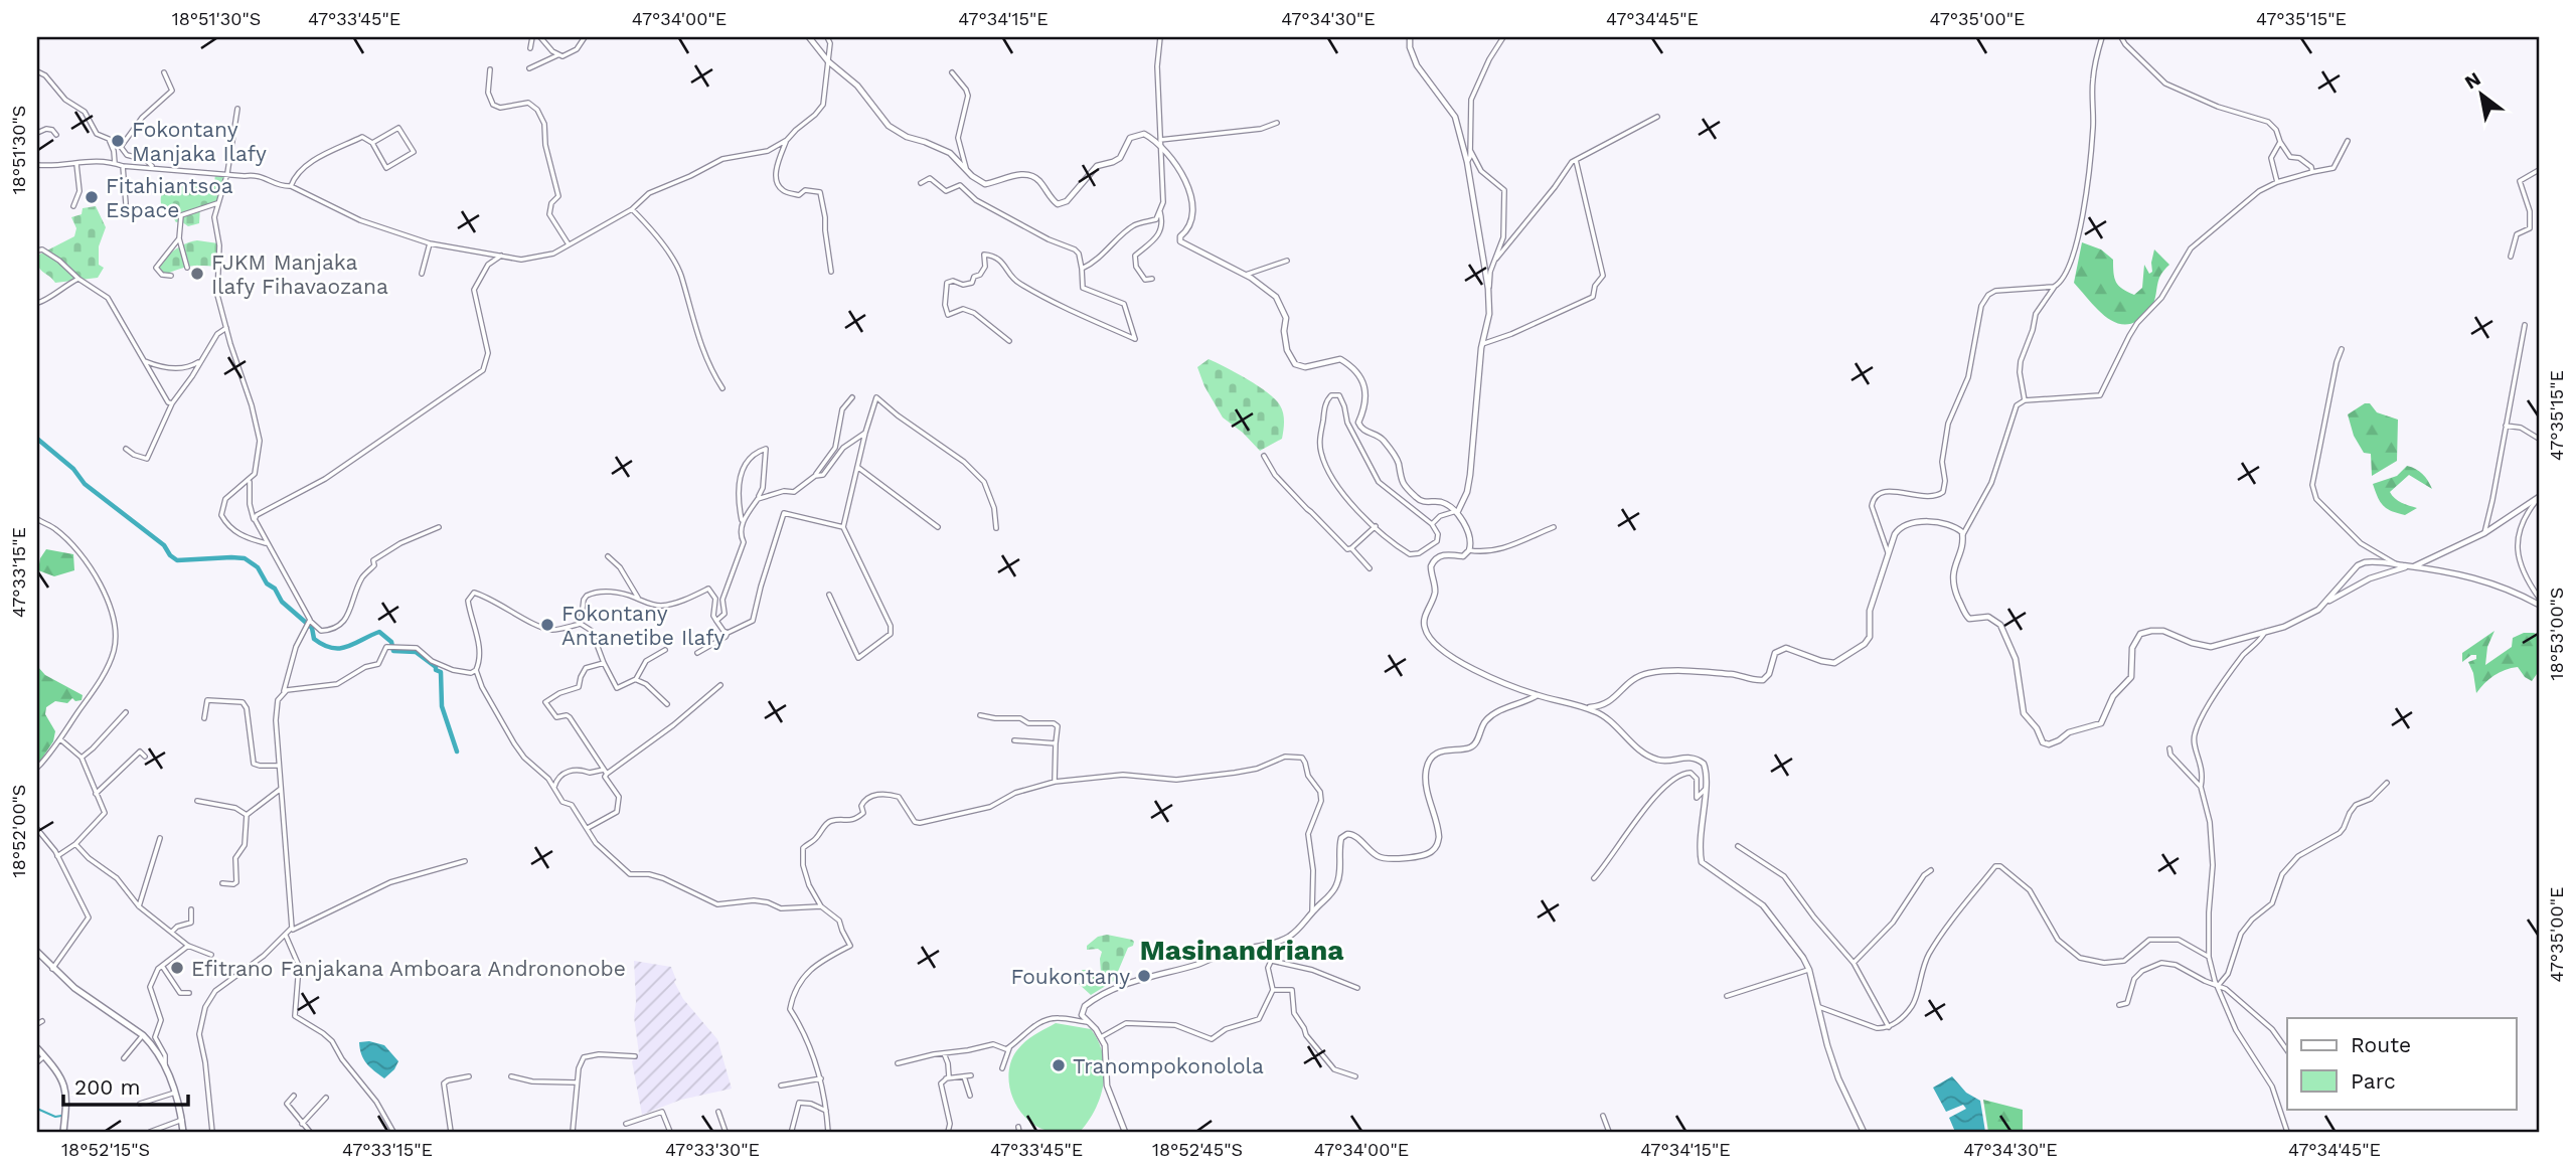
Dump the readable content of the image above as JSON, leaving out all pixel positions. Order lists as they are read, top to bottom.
{
  "districts": ["Masinandriana"],
  "places": [
    "Fokontany Manjaka Ilafy",
    "Fitahiantsoa Espace",
    "FJKM Manjaka Ilafy Fihavaozana",
    "Fokontany Antanetibe Ilafy",
    "Efitrano Fanjakana Amboara Andrononobe",
    "Foukontany",
    "Tranompokonolola"
  ],
  "legend": ["Route", "Parc"],
  "scale_bar": "200 m",
  "north": "top left",
  "coordinates": [
    "18°51'30\"S",
    "47°33'45\"E",
    "47°34'00\"E",
    "47°34'15\"E",
    "47°34'30\"E",
    "47°34'45\"E",
    "47°35'00\"E",
    "47°35'15\"E",
    "47°33'15\"E",
    "18°53'00\"S",
    "18°52'00\"S",
    "18°52'15\"S",
    "47°33'30\"E",
    "18°52'45\"S"
  ]
}
